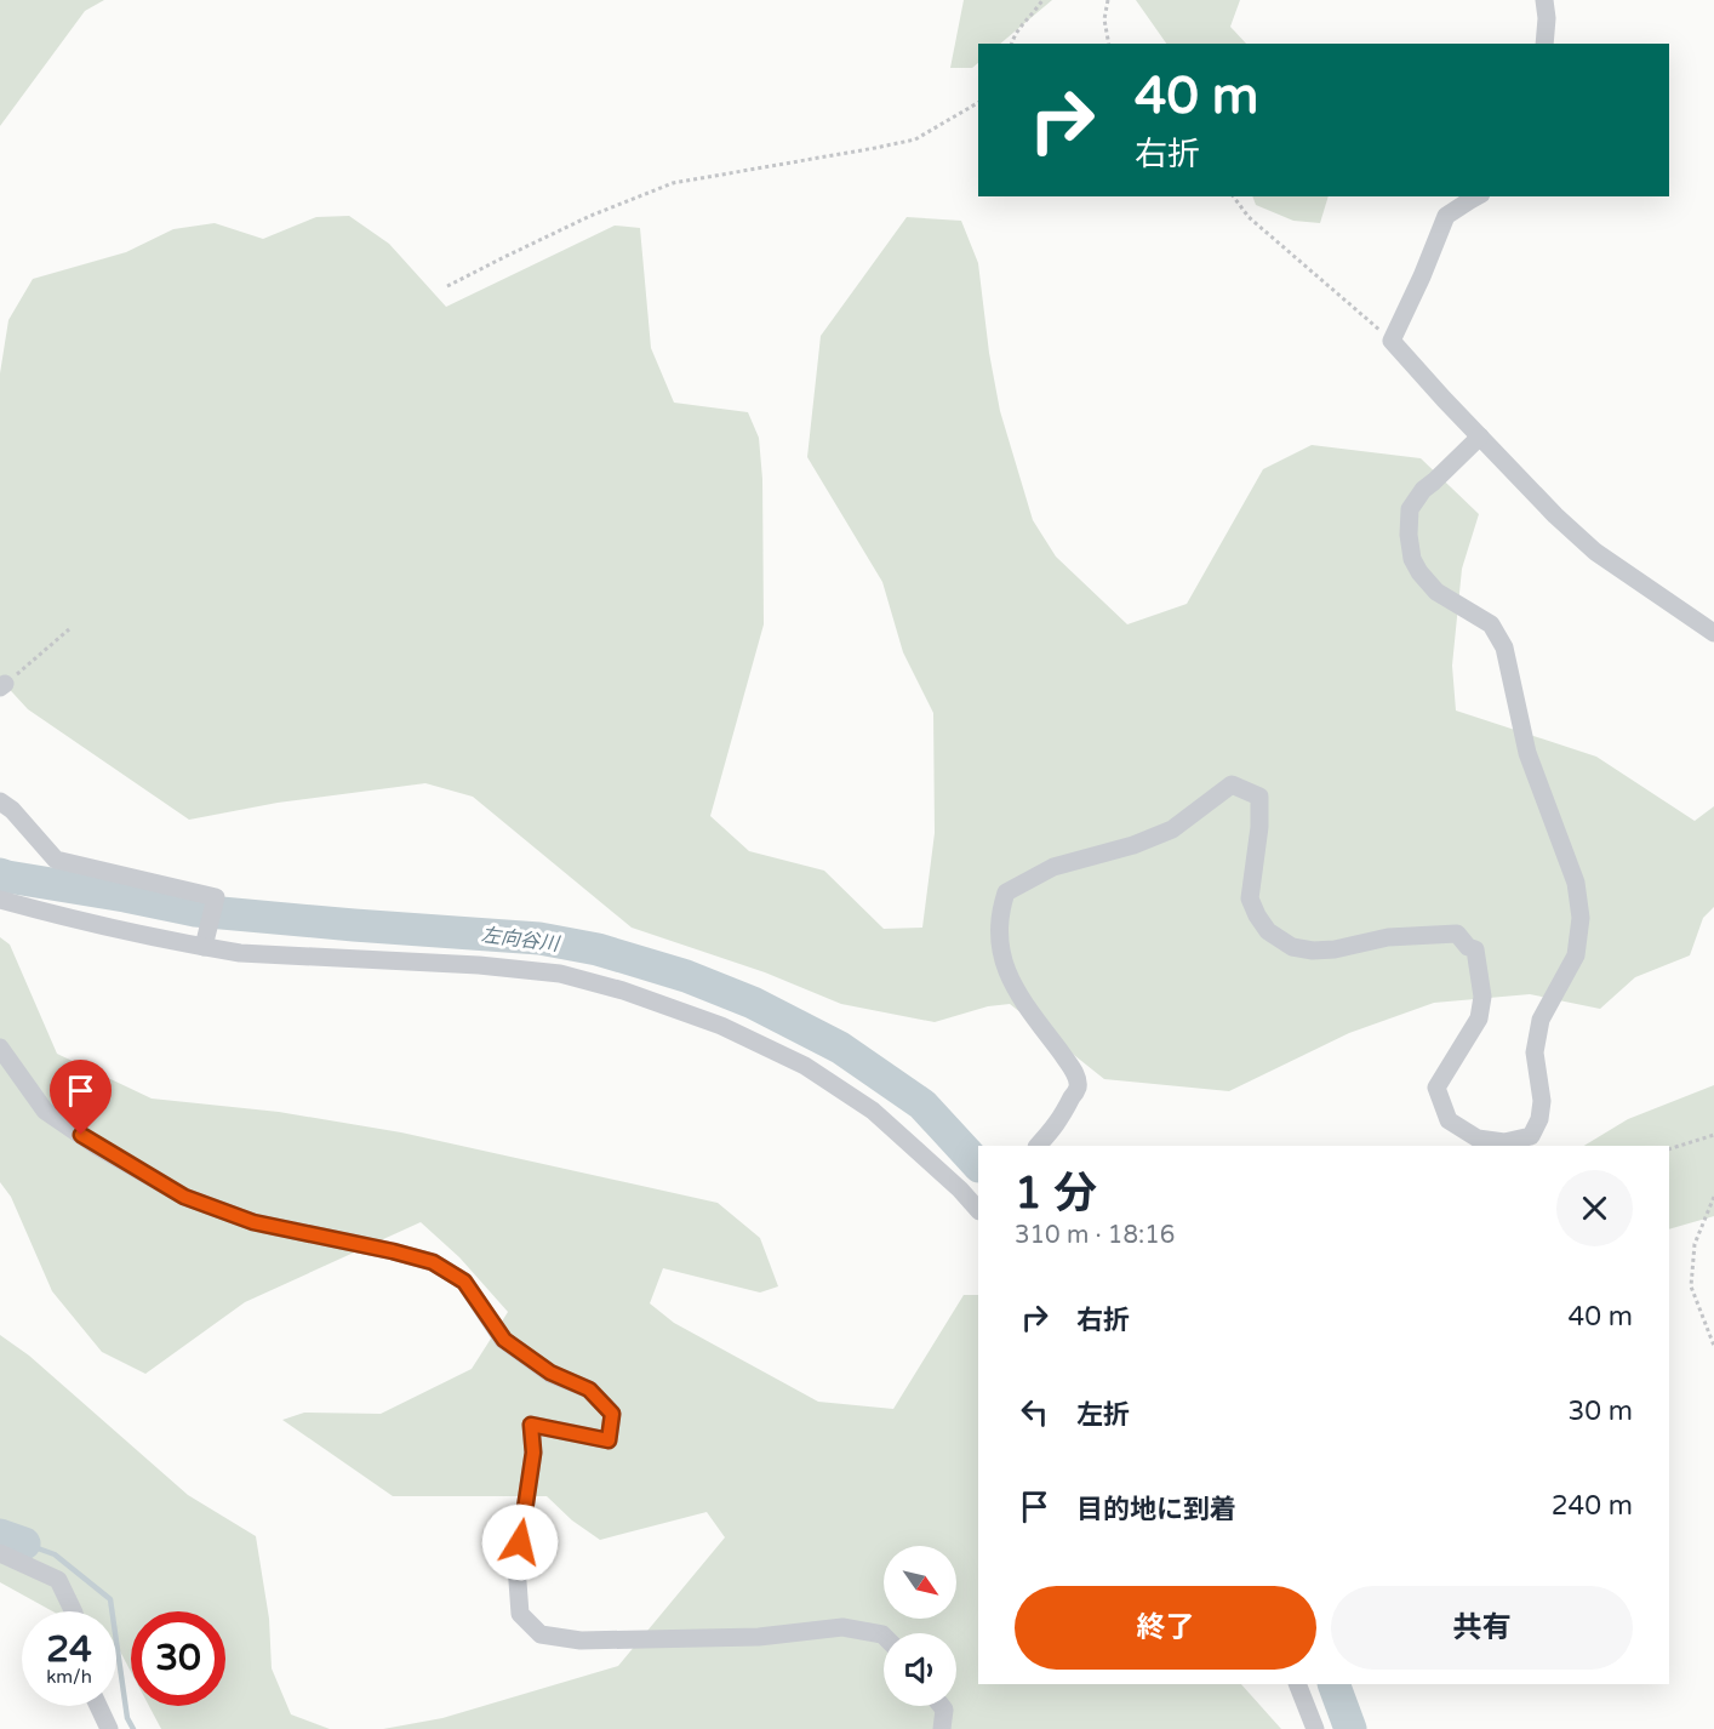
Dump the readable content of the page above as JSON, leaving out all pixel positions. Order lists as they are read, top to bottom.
{
  "water": ["左向谷川"],
  "north": "bottom right",
  "page": {
    "turn": ["40 m", "右折"],
    "heading": ["1 分", "310 m · 18:16"],
    "list": [
      {
        "name": "右折",
        "value": "40 m"
      },
      {
        "name": "左折",
        "value": "30 m"
      },
      {
        "name": "目的地に到着",
        "value": "240 m"
      }
    ],
    "buttons": ["終了", "共有"],
    "speed": "24 km/h",
    "limit": "30"
  }
}
